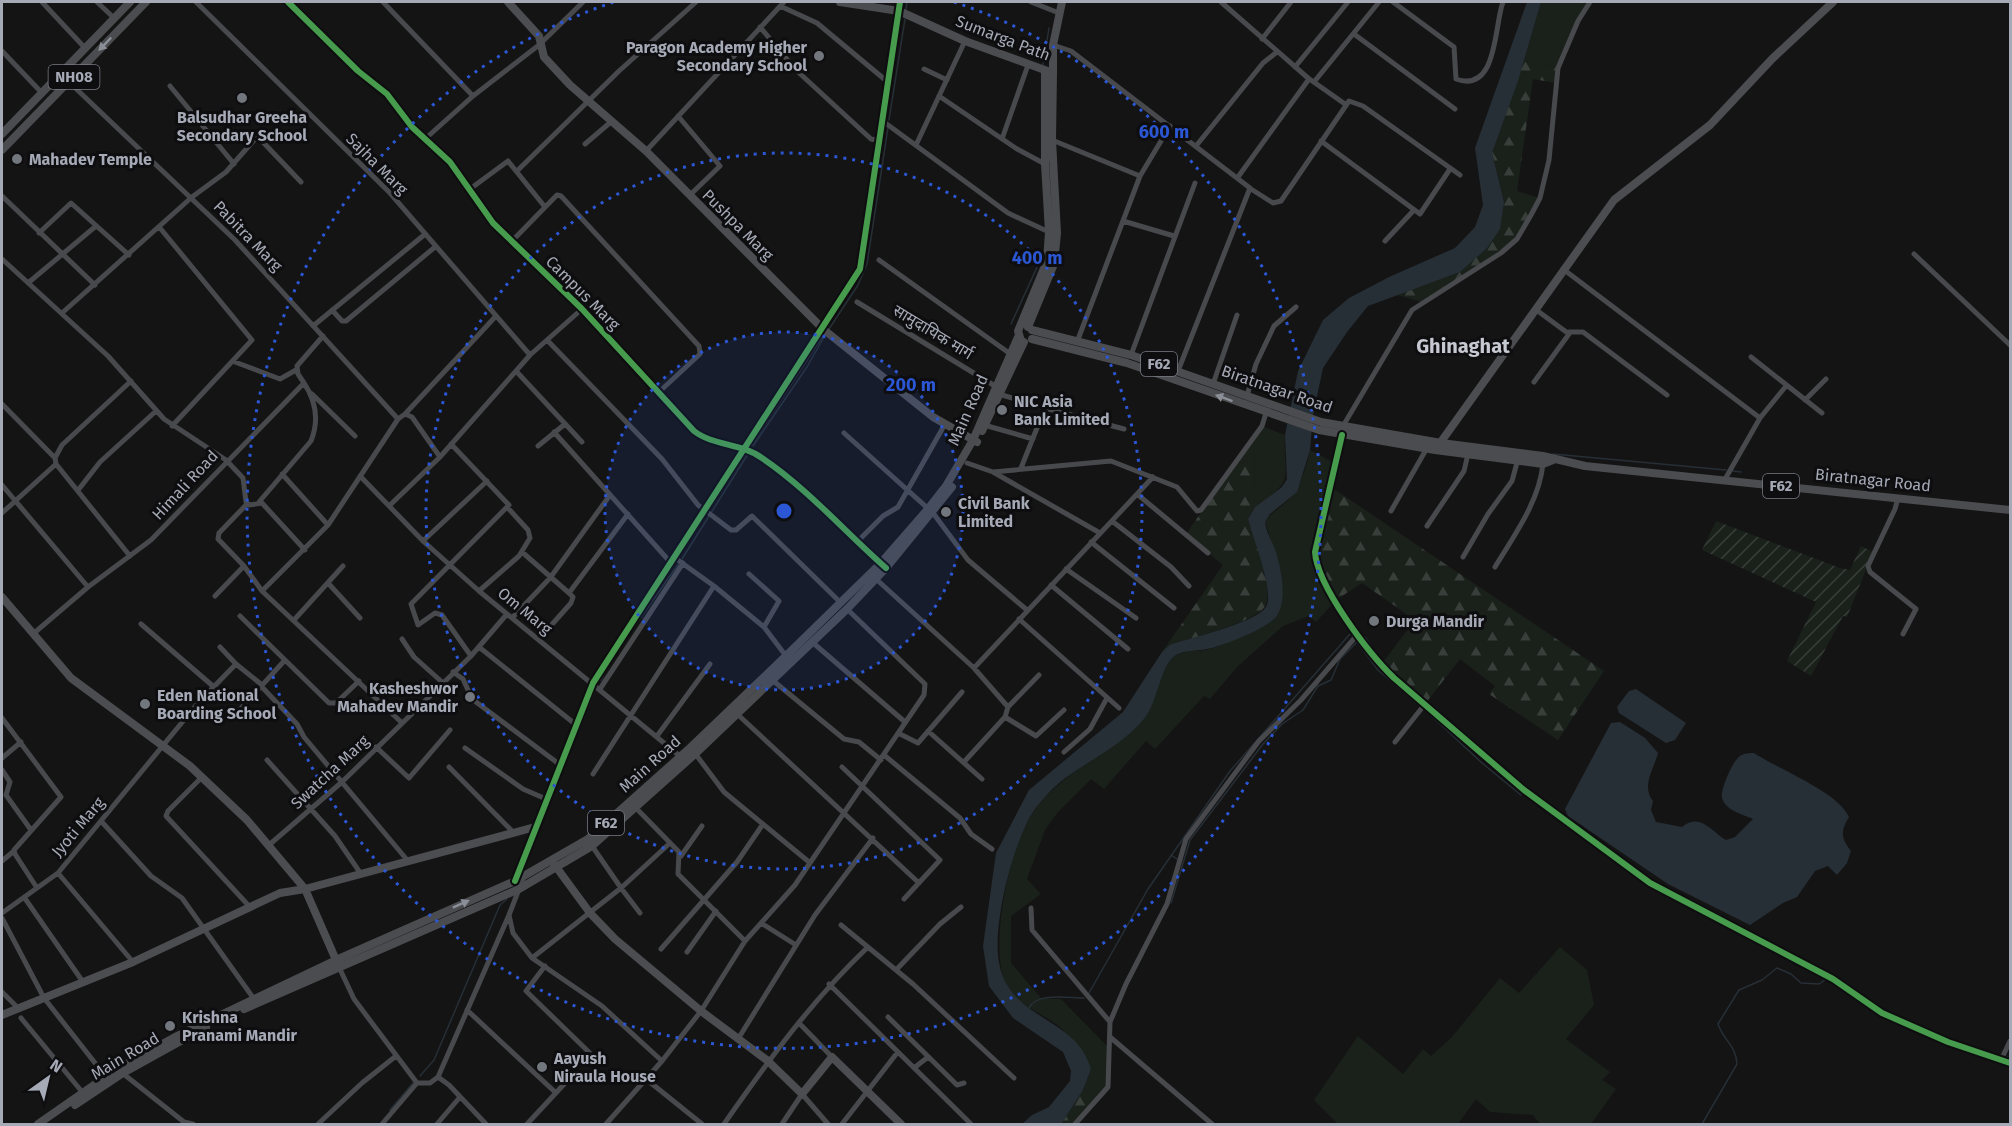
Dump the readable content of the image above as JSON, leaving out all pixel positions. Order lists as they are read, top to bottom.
{
  "streets": {
    "main road": [
      "Sumarga Path",
      "NH08",
      "F62",
      "Biratnagar Road",
      "Main Road"
    ],
    "street": [
      "Sajha Marg",
      "Pushpa Marg",
      "Pabitra Marg",
      "Campus Marg",
      "सामुदायिक मार्ग",
      "Himali Road",
      "Om Marg",
      "Swatcha Marg",
      "Jyoti Marg"
    ]
  },
  "crossings": [
    ["NH08", "Pabitra Marg"],
    ["Pushpa Marg", "Main Road"],
    ["Campus Marg", "Main Road"],
    ["सामुदायिक मार्ग", "Main Road"],
    ["Biratnagar Road", "Main Road"],
    ["Main Road", "Om Marg"],
    ["Om Marg", "Swatcha Marg"]
  ],
  "districts": ["Ghinaghat"],
  "places": [
    "Paragon Academy Higher Secondary School",
    "Balsudhar Greeha Secondary School",
    "Mahadev Temple",
    "NIC Asia Bank Limited",
    "Civil Bank Limited",
    "Durga Mandir",
    "Kasheshwor Mahadev Mandir",
    "Eden National Boarding School",
    "Krishna Pranami Mandir",
    "Aayush Niraula House"
  ],
  "north": "top right",
  "rings": ["600 m", "400 m", "200 m"]
}
